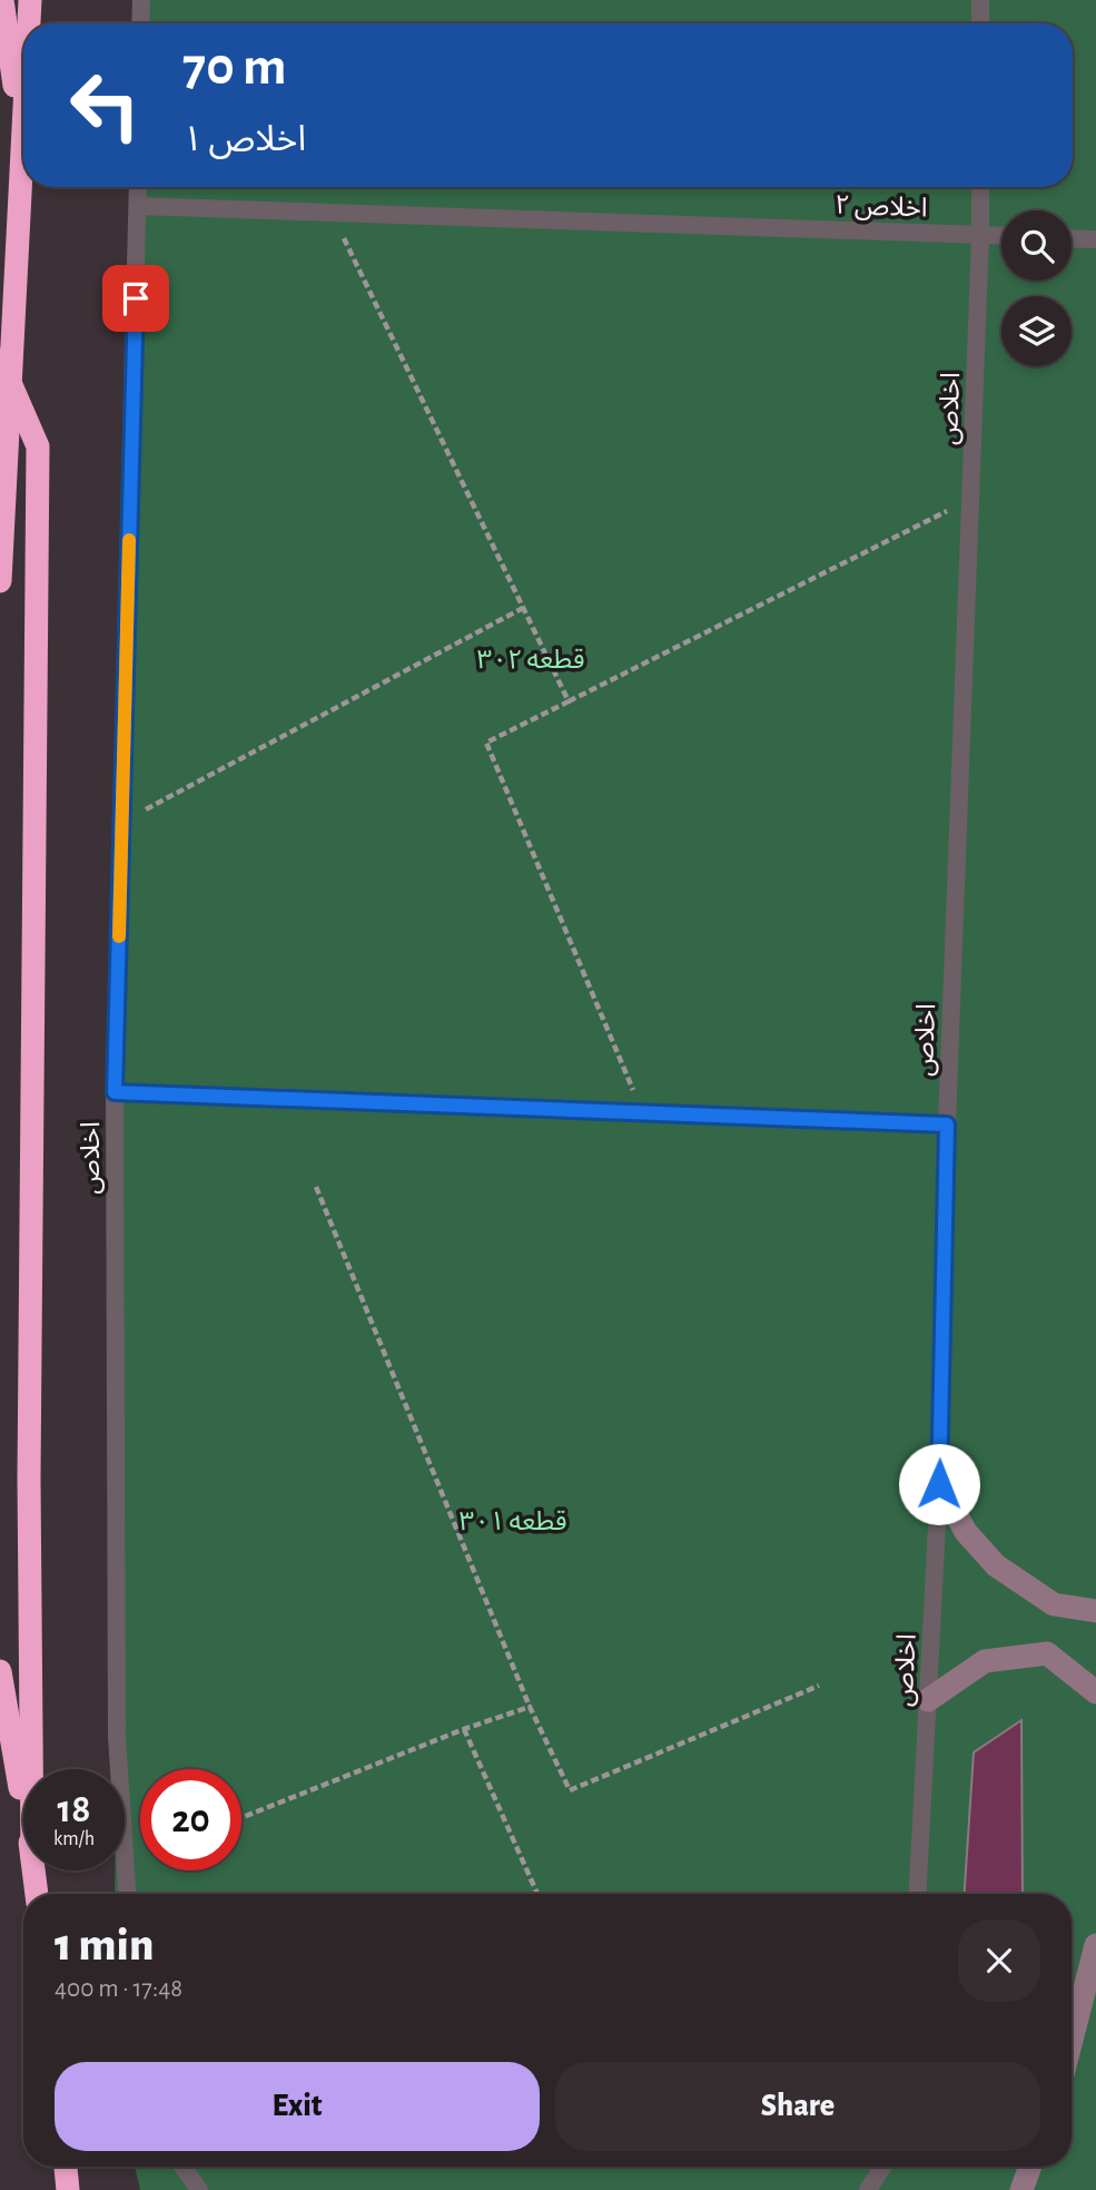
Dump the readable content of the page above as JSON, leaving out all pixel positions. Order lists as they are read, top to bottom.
{
  "streets": {
    "lane": ["اخلاص ۲", "اخلاص"]
  },
  "crossings": [
    ["اخلاص ۲", "اخلاص"]
  ],
  "parks": ["قطعه ۳۰۲", "قطعه ۳۰۱"],
  "page": {
    "turn": ["70 m", "اخلاص ۱"],
    "speed": "18 km/h",
    "limit": "20",
    "heading": ["1 min", "400 m · 17:48"],
    "buttons": ["Exit", "Share"]
  }
}
